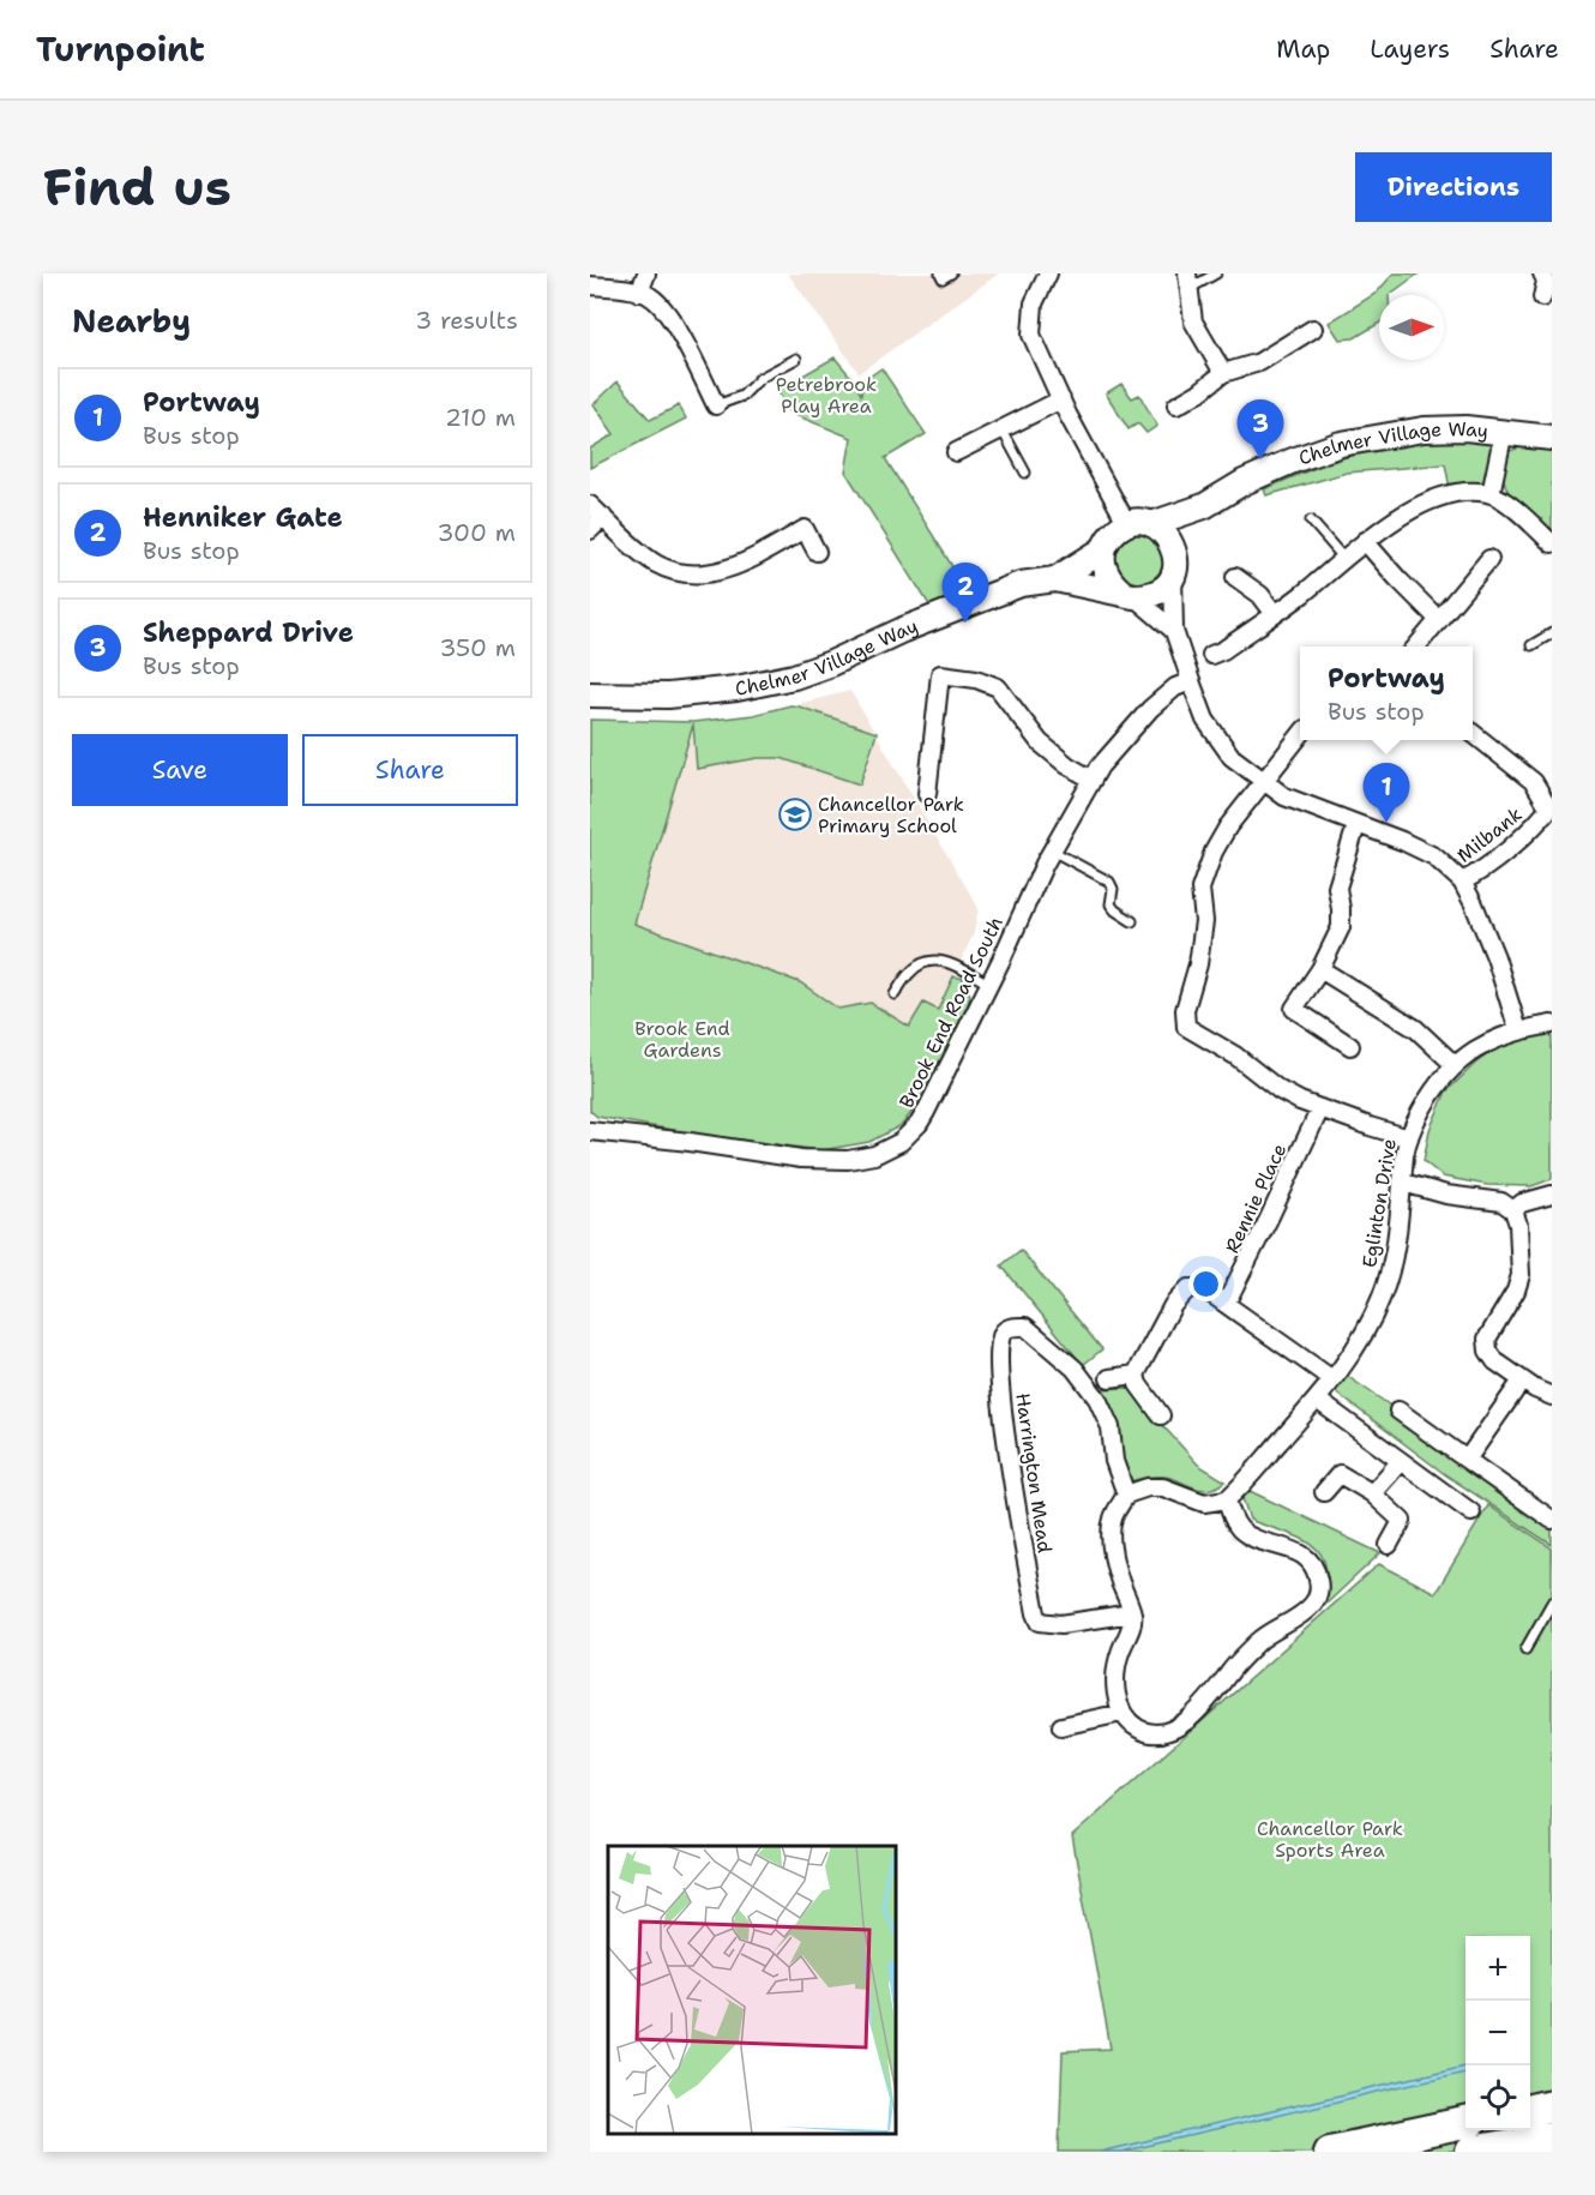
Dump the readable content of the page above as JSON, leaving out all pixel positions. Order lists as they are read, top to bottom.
{
  "streets": {
    "street": [
      "Chelmer Village Way",
      "Milbank",
      "Brook End Road South",
      "Rennie Place",
      "Eglinton Drive",
      "Harrington Mead"
    ]
  },
  "parks": ["Petrebrook Play Area", "Brook End Gardens", "Chancellor Park Sports Area"],
  "places": {
    "school or university": ["Chancellor Park Primary School"]
  },
  "north": "right",
  "page": {
    "header": "Turnpoint",
    "nav": ["Map", "Layers", "Share"],
    "buttons": [
      "Directions",
      ["Save", "Share"]
    ],
    "title": "Find us",
    "heading": ["Nearby", "3 results"],
    "list": [
      {
        "mark": "1",
        "name": "Portway",
        "note": "Bus stop",
        "value": "210 m"
      },
      {
        "mark": "2",
        "name": "Henniker Gate",
        "note": "Bus stop",
        "value": "300 m"
      },
      {
        "mark": "3",
        "name": "Sheppard Drive",
        "note": "Bus stop",
        "value": "350 m"
      }
    ],
    "pins": ["3", "2", "1"],
    "popup": ["Portway", "Bus stop"],
    "map_buttons": ["+", "−"]
  }
}
